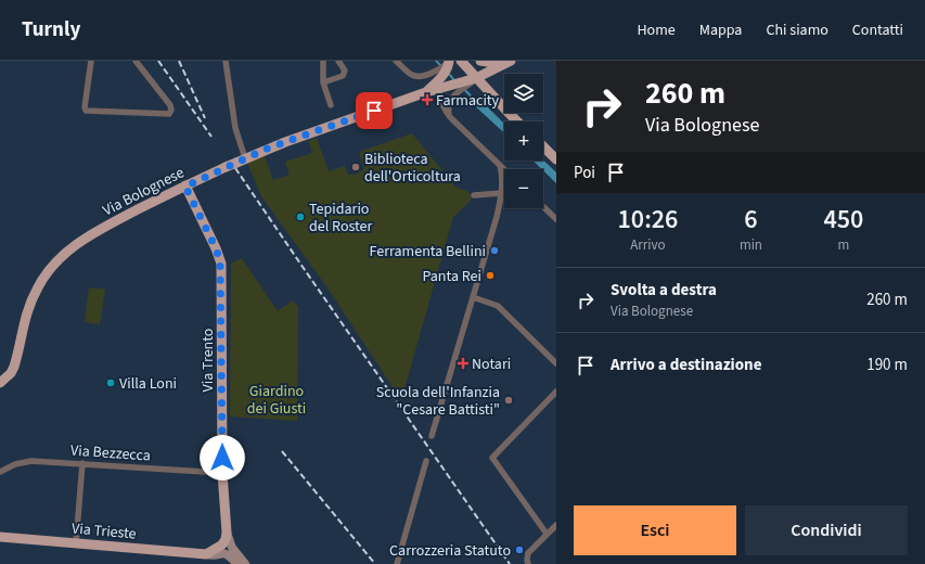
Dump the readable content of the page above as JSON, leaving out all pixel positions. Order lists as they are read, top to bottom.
{
  "streets": {
    "main road": ["Via Bolognese", "Via Trento", "Via Trieste"],
    "street": ["Via Bezzecca"]
  },
  "crossings": [
    ["Via Bolognese", "Via Trento"],
    ["Via Trento", "Via Bezzecca"],
    ["Via Trento", "Via Trieste"]
  ],
  "parks": ["Giardino dei Giusti"],
  "places": {
    "health": ["Farmacity", "Notari"],
    "other": [
      "Biblioteca dell'Orticoltura",
      "Tepidario del Roster",
      "Ferramenta Bellini",
      "Panta Rei",
      "Villa Loni",
      "Scuola dell'Infanzia \"Cesare Battisti\"",
      "Carrozzeria Statuto"
    ]
  },
  "page": {
    "header": "Turnly",
    "nav": [
      "Home",
      "Mappa",
      "Chi siamo",
      "Contatti"
    ],
    "turn": ["260 m", "Via Bolognese"],
    "map_buttons": ["+", "−"],
    "then": "Poi",
    "eta": [
      "10:26",
      "Arrivo",
      "6",
      "min",
      "450",
      "m"
    ],
    "list": [
      {
        "name": "Svolta a destra",
        "note": "Via Bolognese",
        "value": "260 m"
      },
      {
        "name": "Arrivo a destinazione",
        "value": "190 m"
      }
    ],
    "buttons": ["Esci", "Condividi"]
  }
}
